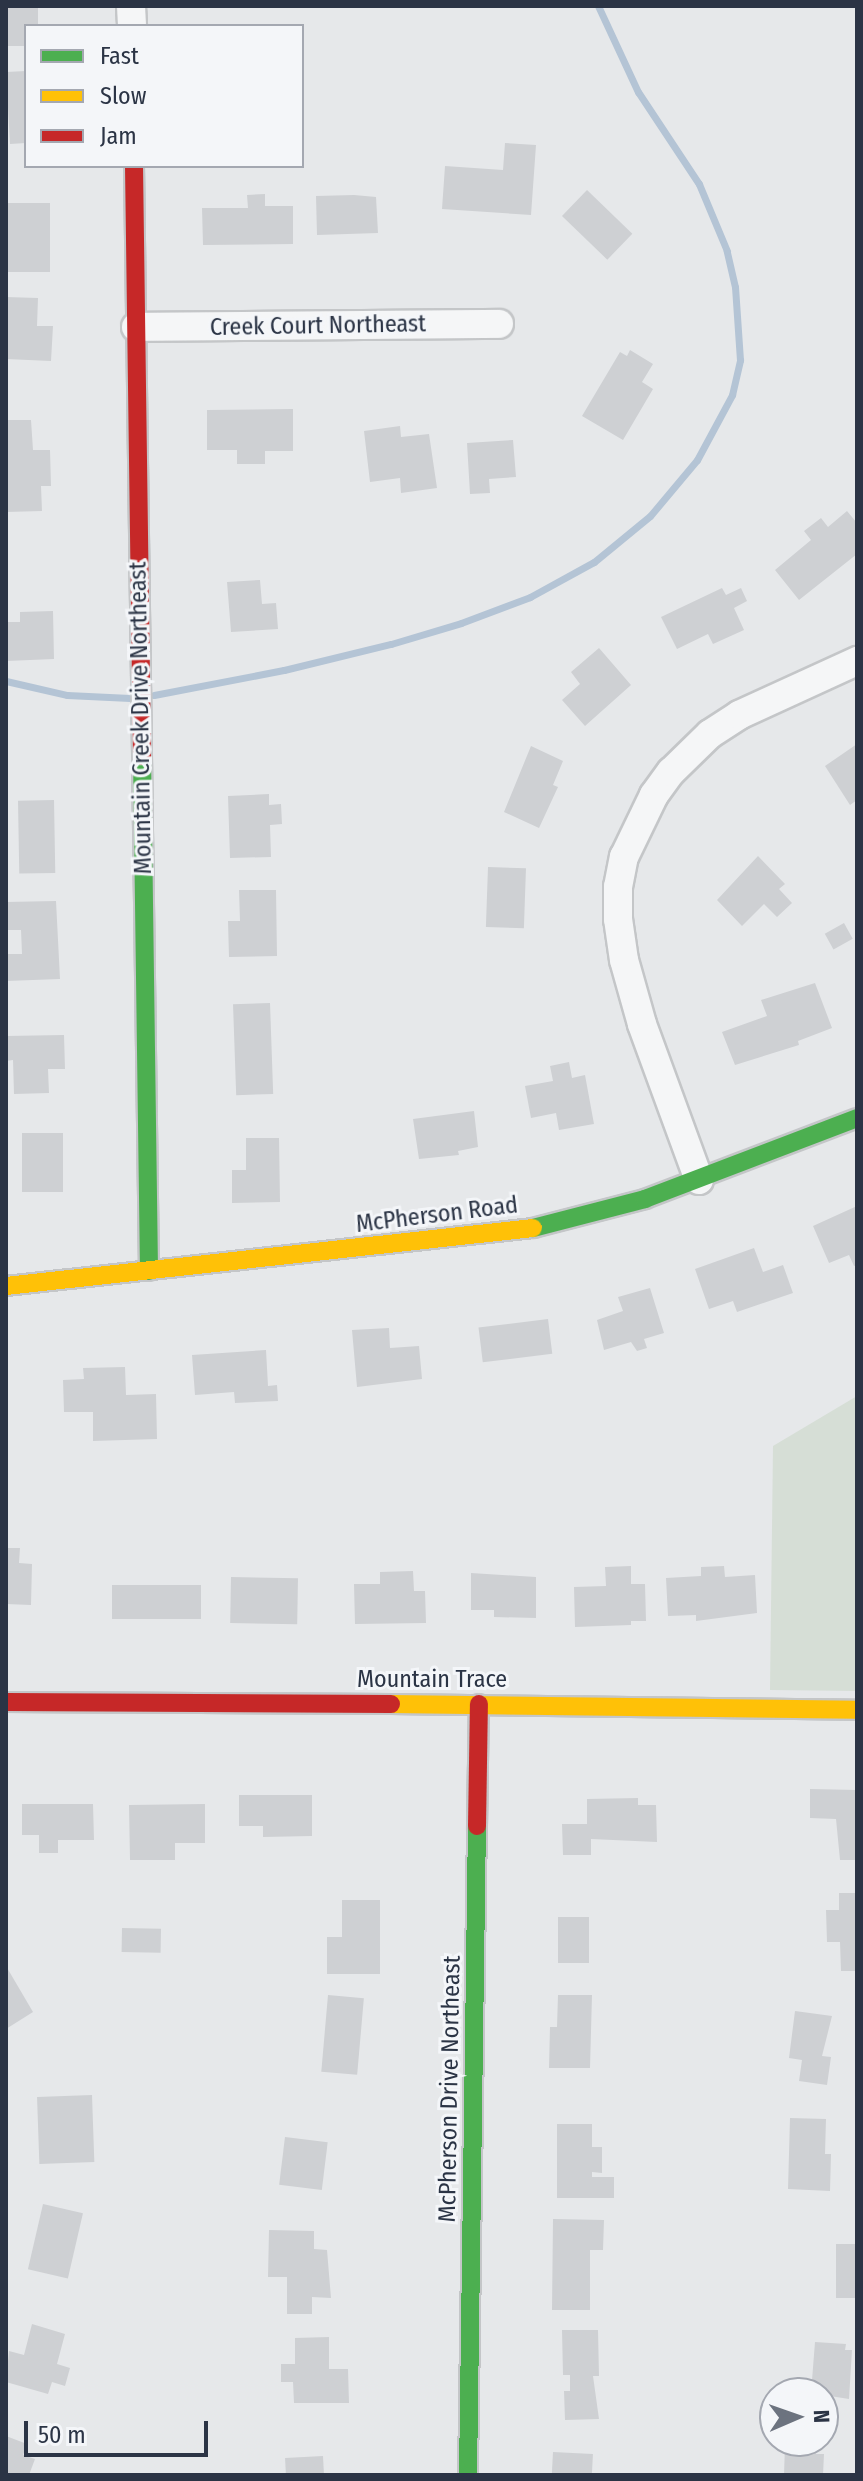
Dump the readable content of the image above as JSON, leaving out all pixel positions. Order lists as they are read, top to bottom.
{
  "streets": {
    "street": [
      "Creek Court Northeast",
      "Mountain Creek Drive Northeast",
      "McPherson Road",
      "Mountain Trace",
      "McPherson Drive Northeast"
    ]
  },
  "crossings": [
    ["Creek Court Northeast", "Mountain Creek Drive Northeast"],
    ["Mountain Creek Drive Northeast", "McPherson Road"],
    ["Mountain Trace", "McPherson Drive Northeast"]
  ],
  "legend": ["Fast", "Slow", "Jam"],
  "scale_bar": "50 m",
  "north": "right"
}
